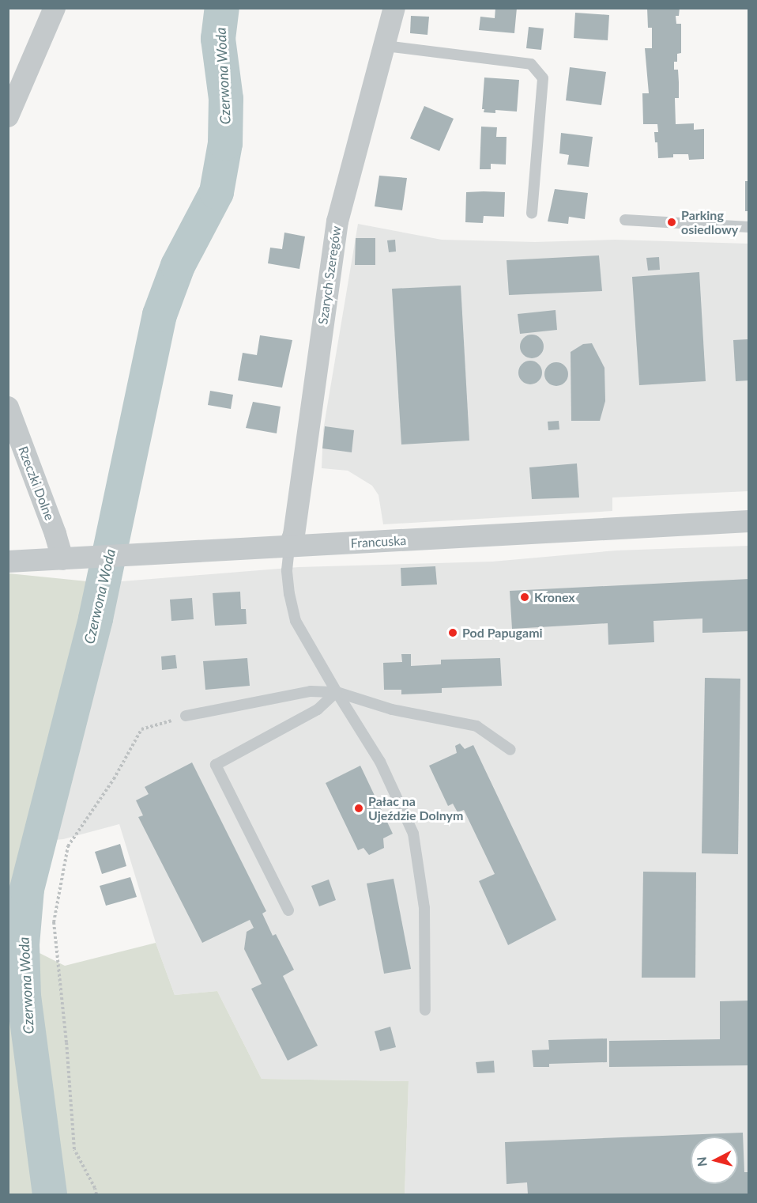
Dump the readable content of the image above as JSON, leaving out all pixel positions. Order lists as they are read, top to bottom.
{
  "streets": {
    "street": ["Szarych Szeregów", "Rzeczki Dolne", "Francuska"]
  },
  "crossings": [
    ["Szarych Szeregów", "Francuska"],
    ["Rzeczki Dolne", "Francuska"]
  ],
  "water": ["Czerwona Woda"],
  "places": [
    "Parking osiedlowy",
    "Kronex",
    "Pod Papugami",
    "Pałac na Ujeździe Dolnym"
  ],
  "north": "left"
}
